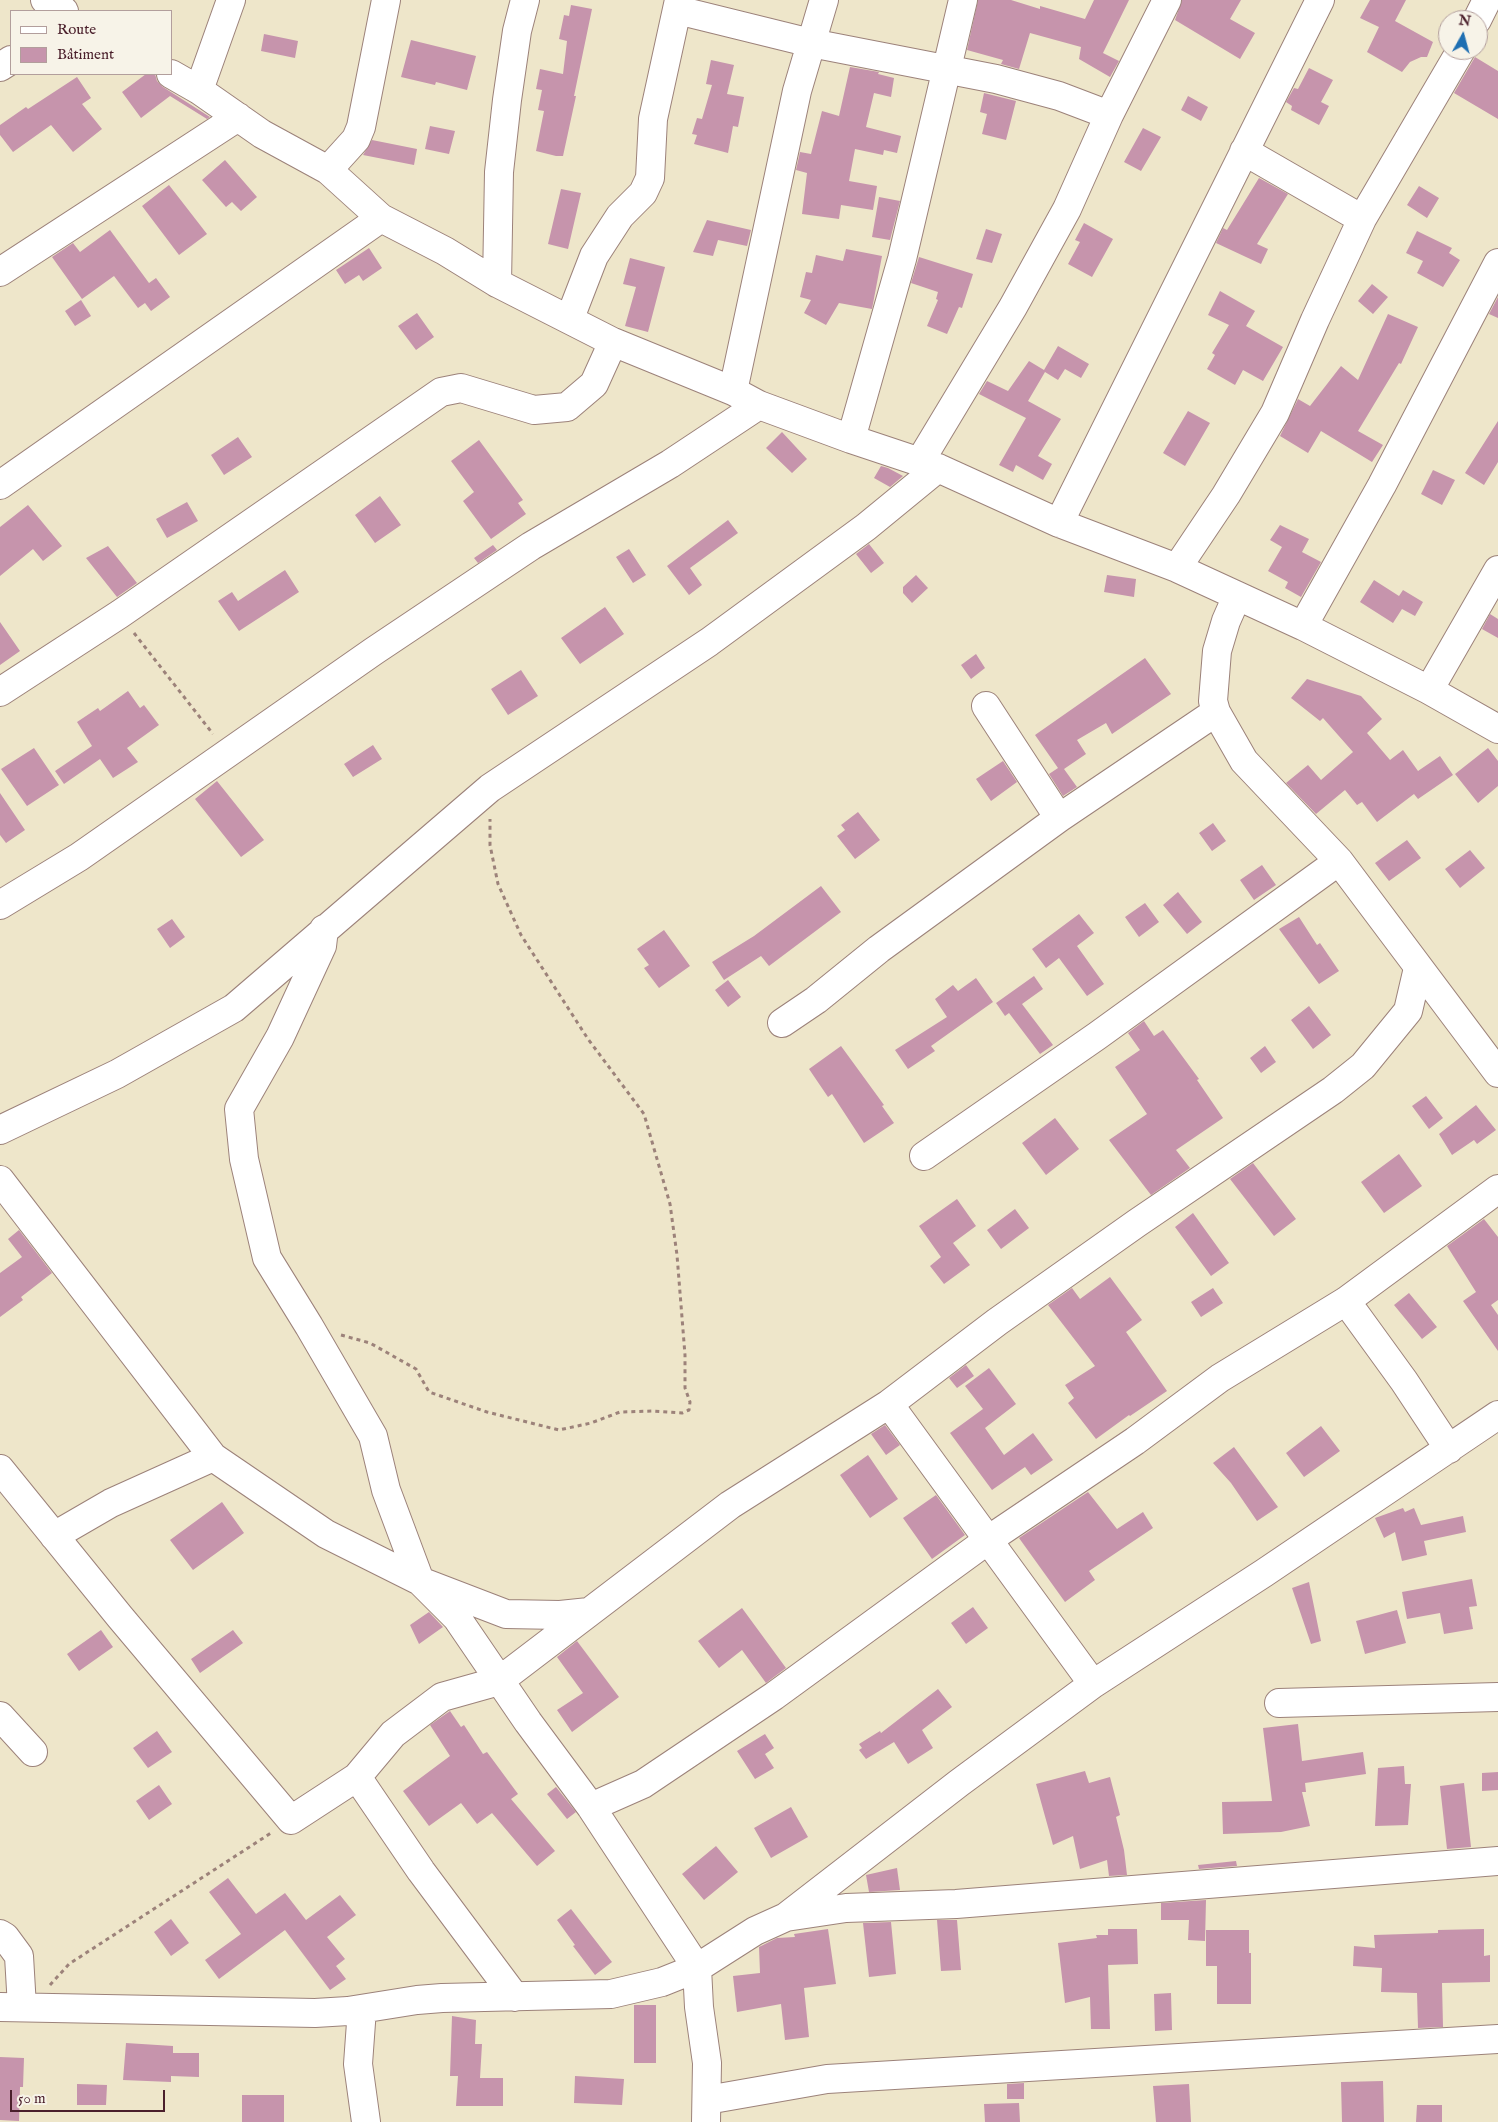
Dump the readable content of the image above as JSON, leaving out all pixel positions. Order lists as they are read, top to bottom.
{
  "legend": ["Route", "Bâtiment"],
  "scale_bar": "50 m",
  "north": "top"
}
